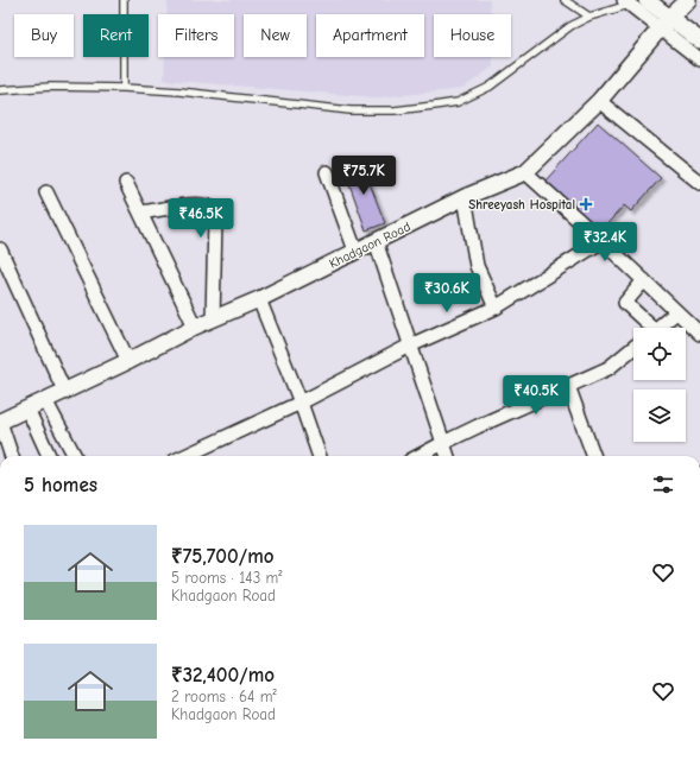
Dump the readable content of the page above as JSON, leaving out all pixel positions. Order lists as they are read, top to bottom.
{
  "streets": {
    "street": ["Khadgaon Road"]
  },
  "places": {
    "health": ["Shreeyash Hospital"]
  },
  "page": {
    "chip": [
      "Buy",
      "Rent",
      "Filters",
      "New",
      "Apartment",
      "House"
    ],
    "price": [
      "₹75.7K",
      "₹46.5K",
      "₹32.4K",
      "₹30.6K",
      "₹40.5K"
    ],
    "heading": "5 homes",
    "list": [
      {
        "name": "₹75,700/mo",
        "note": "5 rooms · 143 m² · Khadgaon Road"
      },
      {
        "name": "₹32,400/mo",
        "note": "2 rooms · 64 m² · Khadgaon Road"
      }
    ]
  }
}
